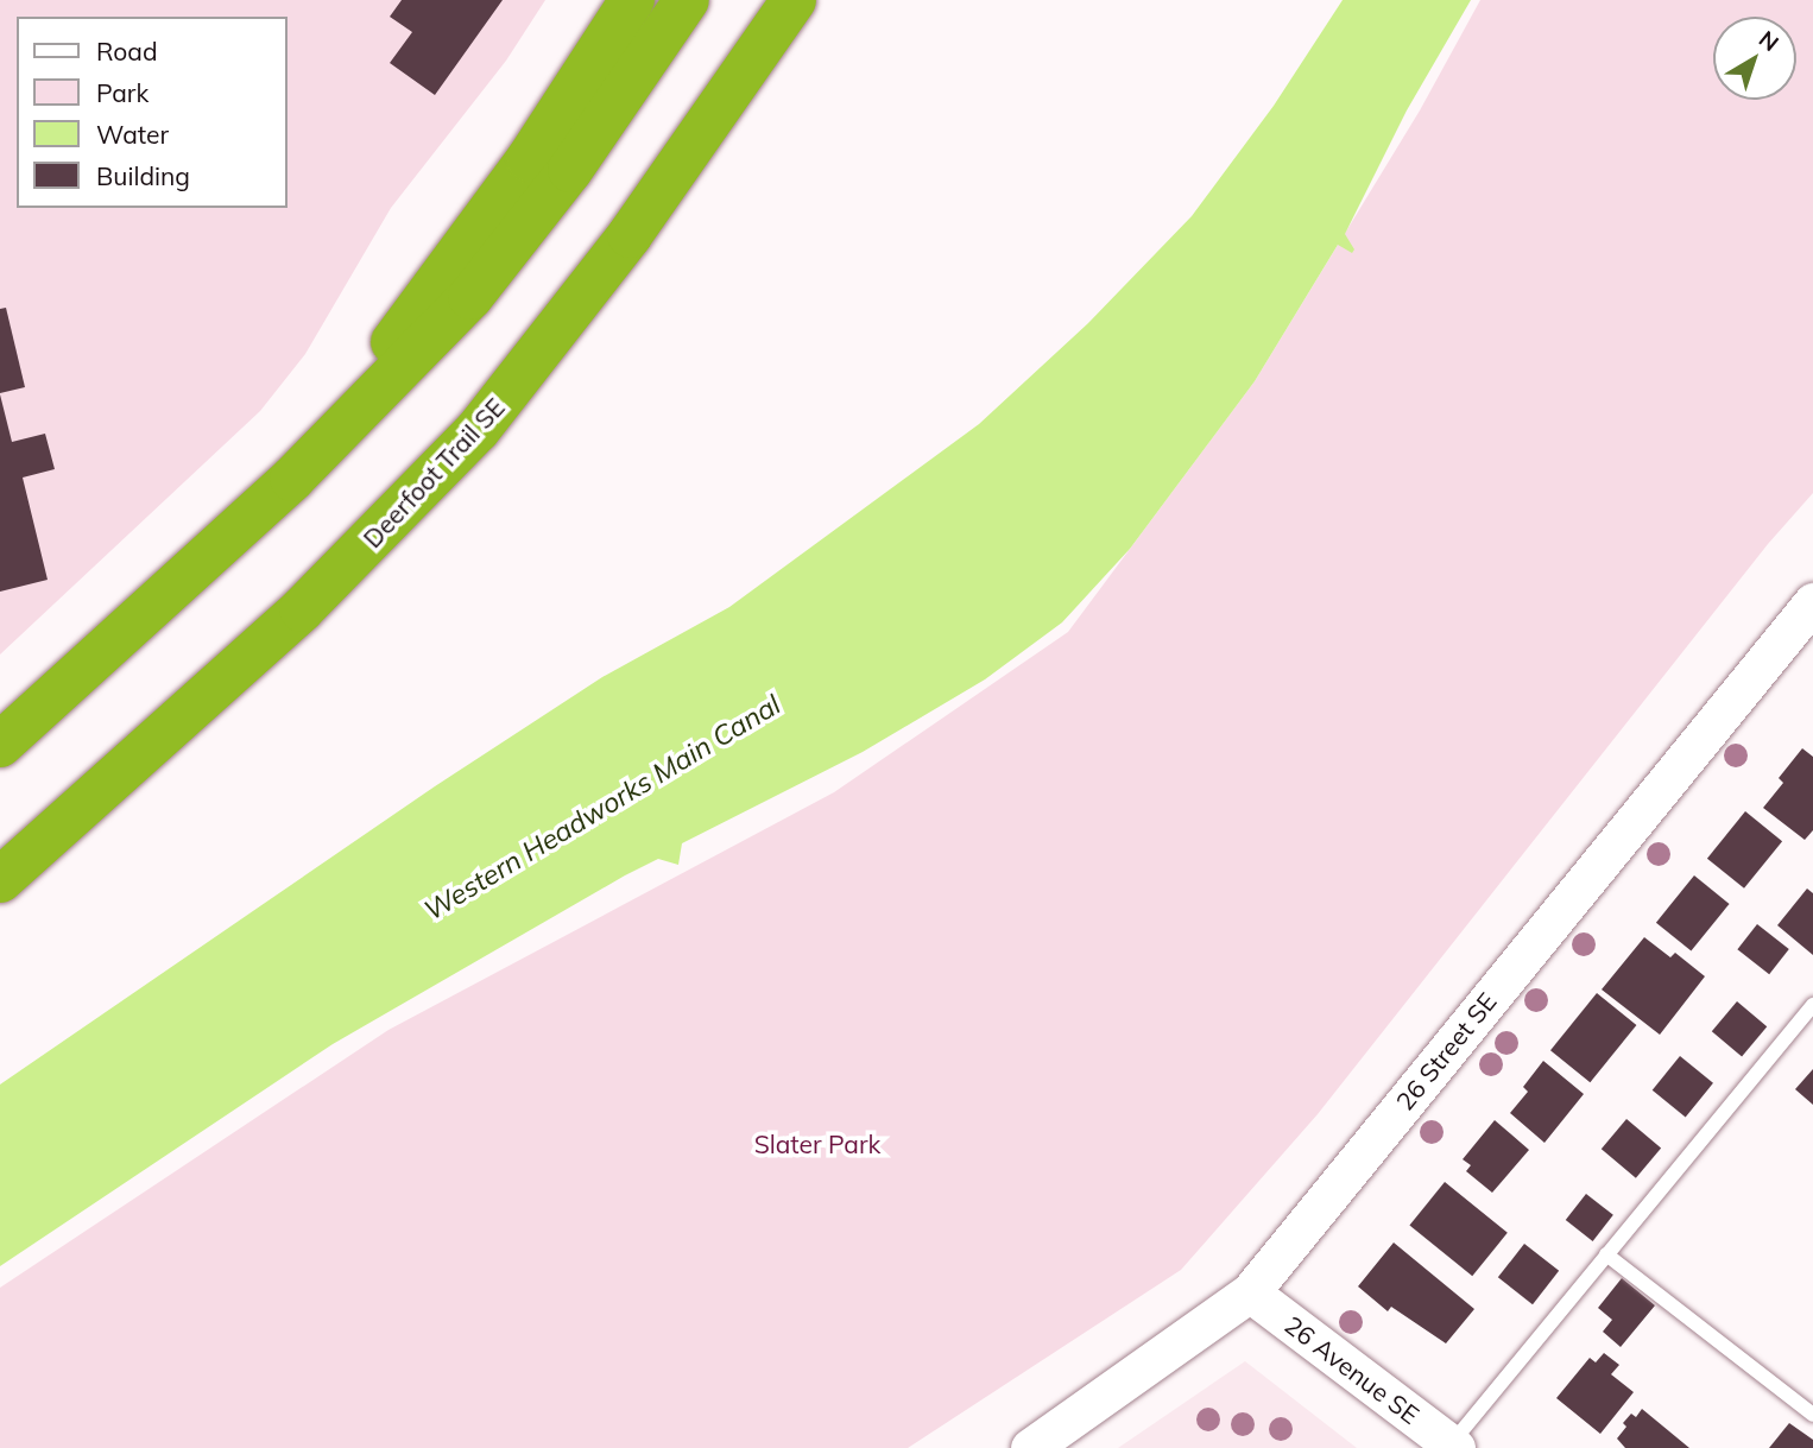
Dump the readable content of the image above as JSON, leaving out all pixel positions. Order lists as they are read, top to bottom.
{
  "streets": {
    "highway": ["Deerfoot Trail SE"],
    "street": ["26 Street SE", "26 Avenue SE"]
  },
  "crossings": [
    ["26 Street SE", "26 Avenue SE"]
  ],
  "water": ["Western Headworks Main Canal"],
  "parks": ["Slater Park"],
  "legend": [
    "Road",
    "Park",
    "Water",
    "Building"
  ],
  "north": "top right"
}
